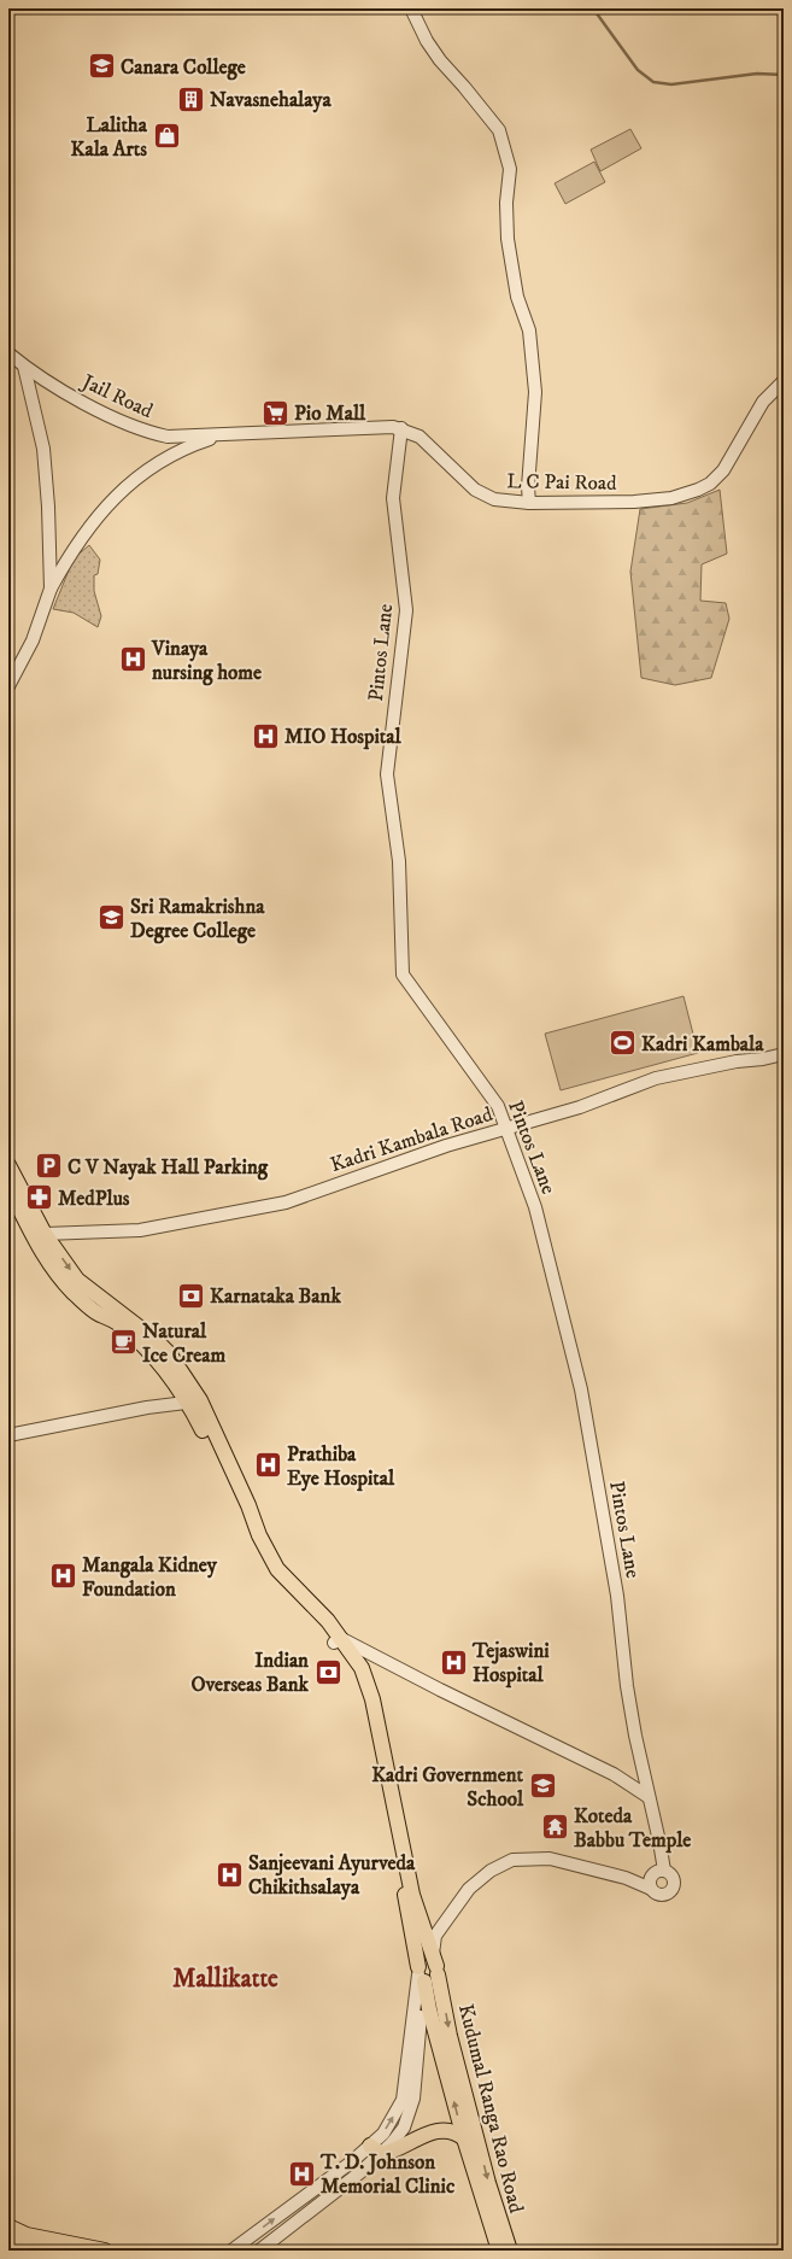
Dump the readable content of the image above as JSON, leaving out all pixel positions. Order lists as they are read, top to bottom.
{
  "streets": {
    "main road": ["Kudumal Ranga Rao Road"],
    "street": [
      "Jail Road",
      "L C Pai Road",
      "Pintos Lane",
      "Kadri Kambala Road"
    ]
  },
  "crossings": [
    ["Jail Road", "L C Pai Road"],
    ["L C Pai Road", "Pintos Lane"],
    ["Pintos Lane", "Kadri Kambala Road"],
    ["Kadri Kambala Road", "Kudumal Ranga Rao Road"]
  ],
  "districts": ["Mallikatte"],
  "places": {
    "school or university": ["Canara College", "Sri Ramakrishna Degree College", "Kadri Government School"],
    "building": ["Navasnehalaya"],
    "shop": ["Lalitha Kala Arts"],
    "supermarket": ["Pio Mall"],
    "hospital": [
      "Vinaya nursing home",
      "MIO Hospital",
      "Prathiba Eye Hospital",
      "Mangala Kidney Foundation",
      "Tejaswini Hospital",
      "Sanjeevani Ayurveda Chikithsalaya",
      "T. D. Johnson Memorial Clinic"
    ],
    "sports": ["Kadri Kambala"],
    "parking": ["C V Nayak Hall Parking"],
    "pharmacy": ["MedPlus"],
    "bank": ["Karnataka Bank", "Indian Overseas Bank"],
    "cafe": ["Natural Ice Cream"],
    "temple": ["Koteda Babbu Temple"]
  }
}
